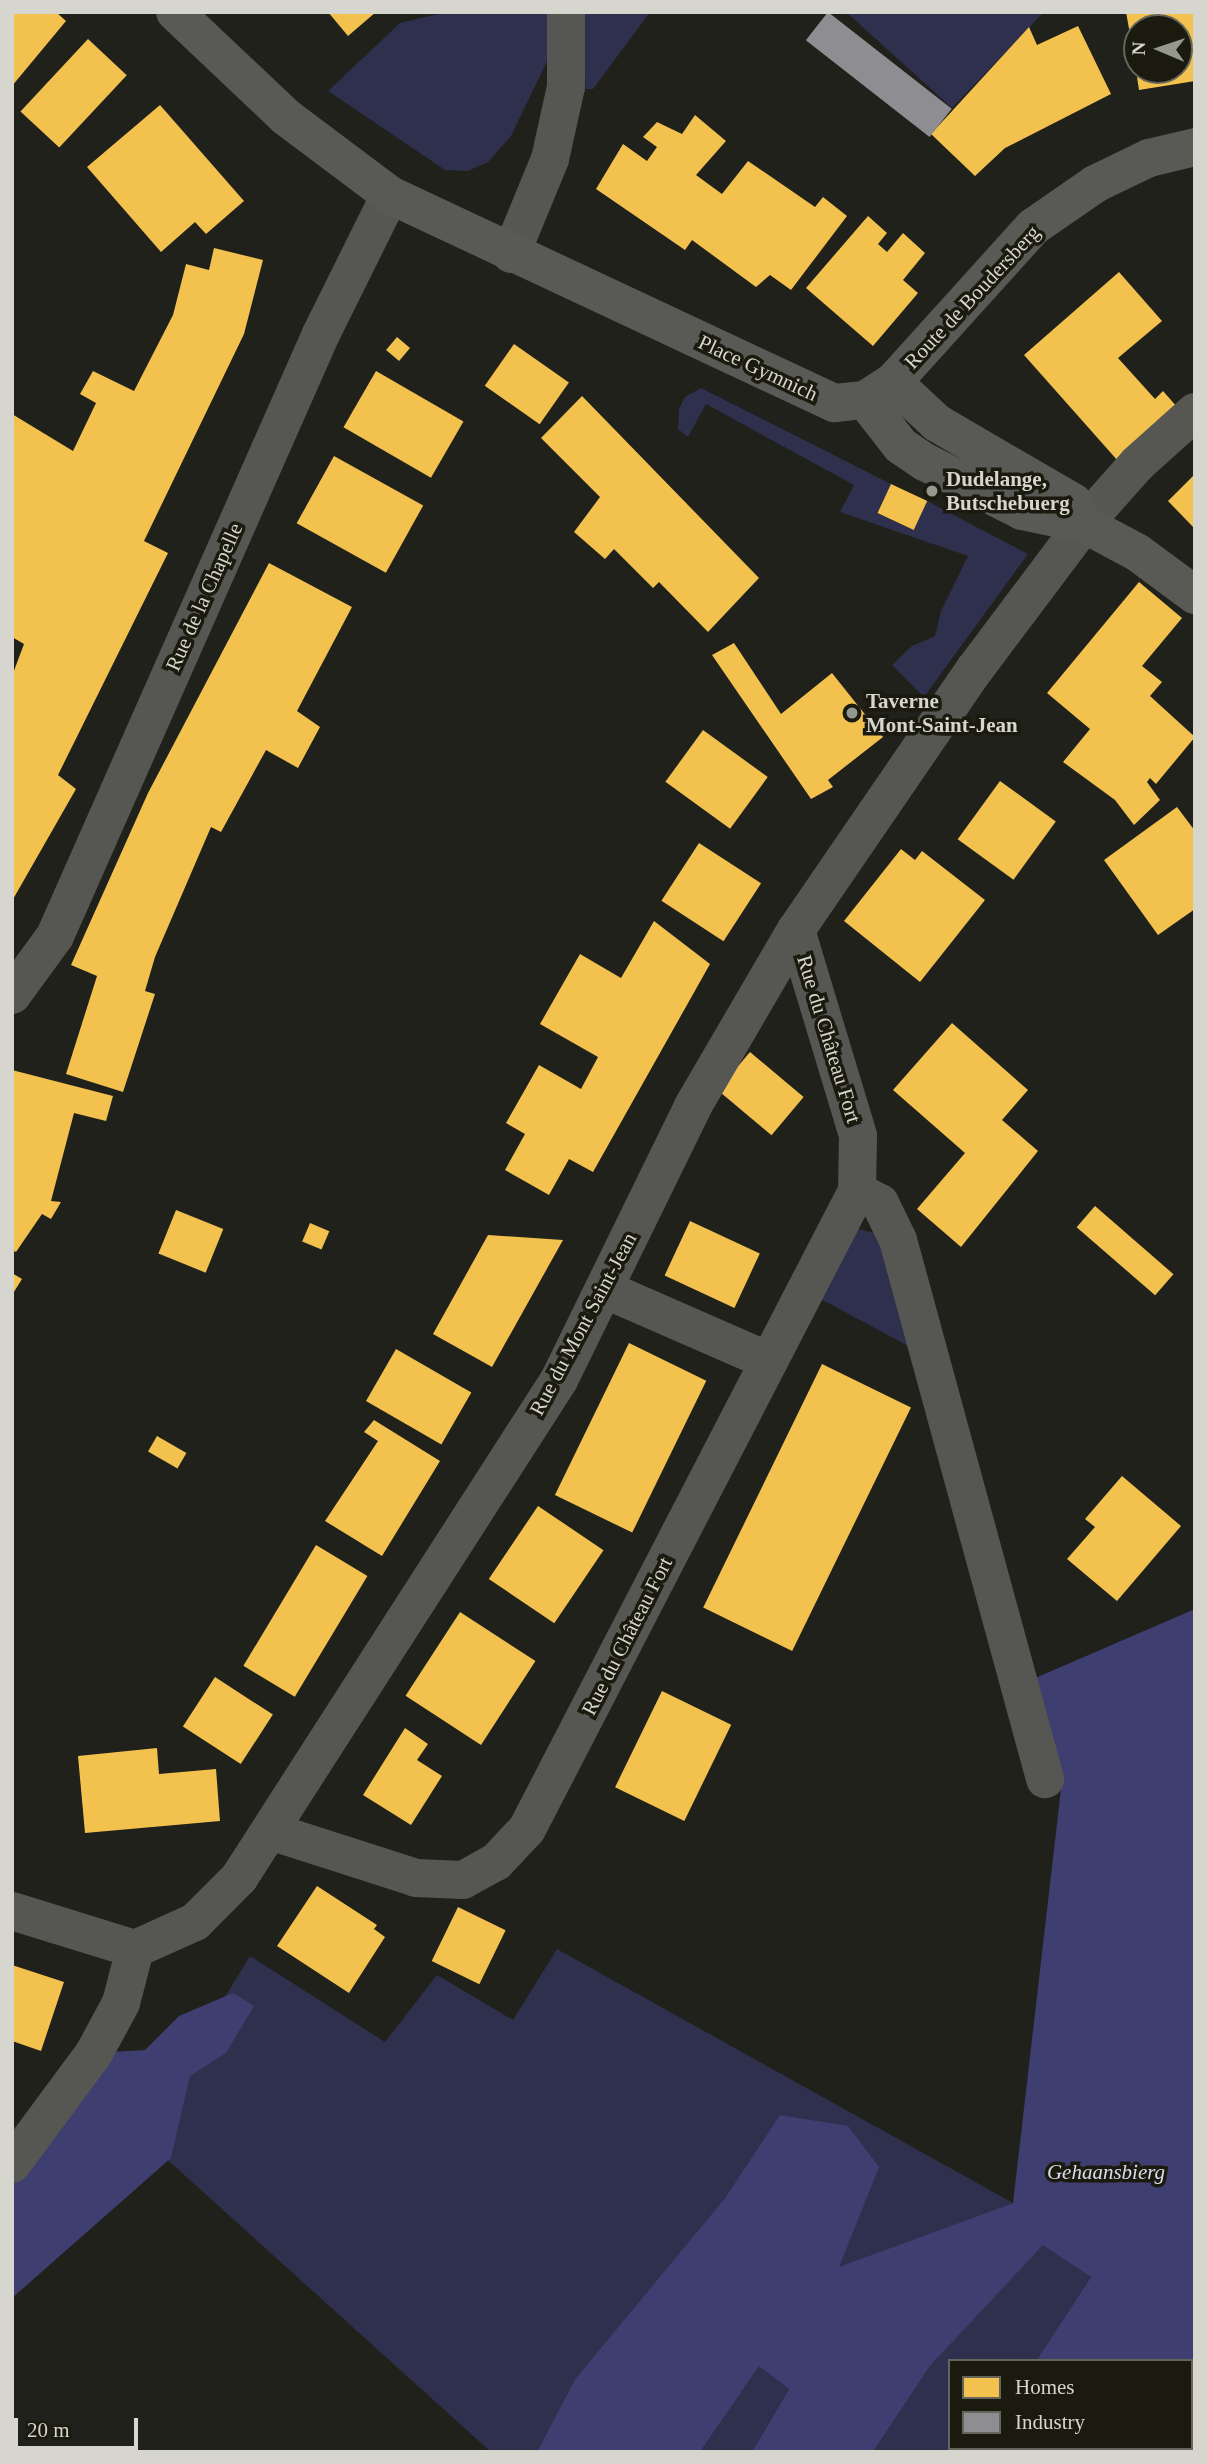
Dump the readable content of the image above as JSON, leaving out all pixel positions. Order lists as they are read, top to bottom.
{
  "streets": {
    "main road": ["Route de Boudersberg", "Place Gymnich"],
    "street": ["Rue de la Chapelle", "Rue du Château Fort", "Rue du Mont Saint-Jean"]
  },
  "crossings": [
    ["Route de Boudersberg", "Place Gymnich"],
    ["Place Gymnich", "Rue de la Chapelle"],
    ["Rue du Château Fort", "Rue du Mont Saint-Jean"]
  ],
  "parks": ["Gehaansbierg"],
  "places": ["Dudelange, Butschebuerg", "Taverne Mont-Saint-Jean"],
  "legend": ["Homes", "Industry"],
  "scale_bar": "20 m",
  "north": "left"
}
